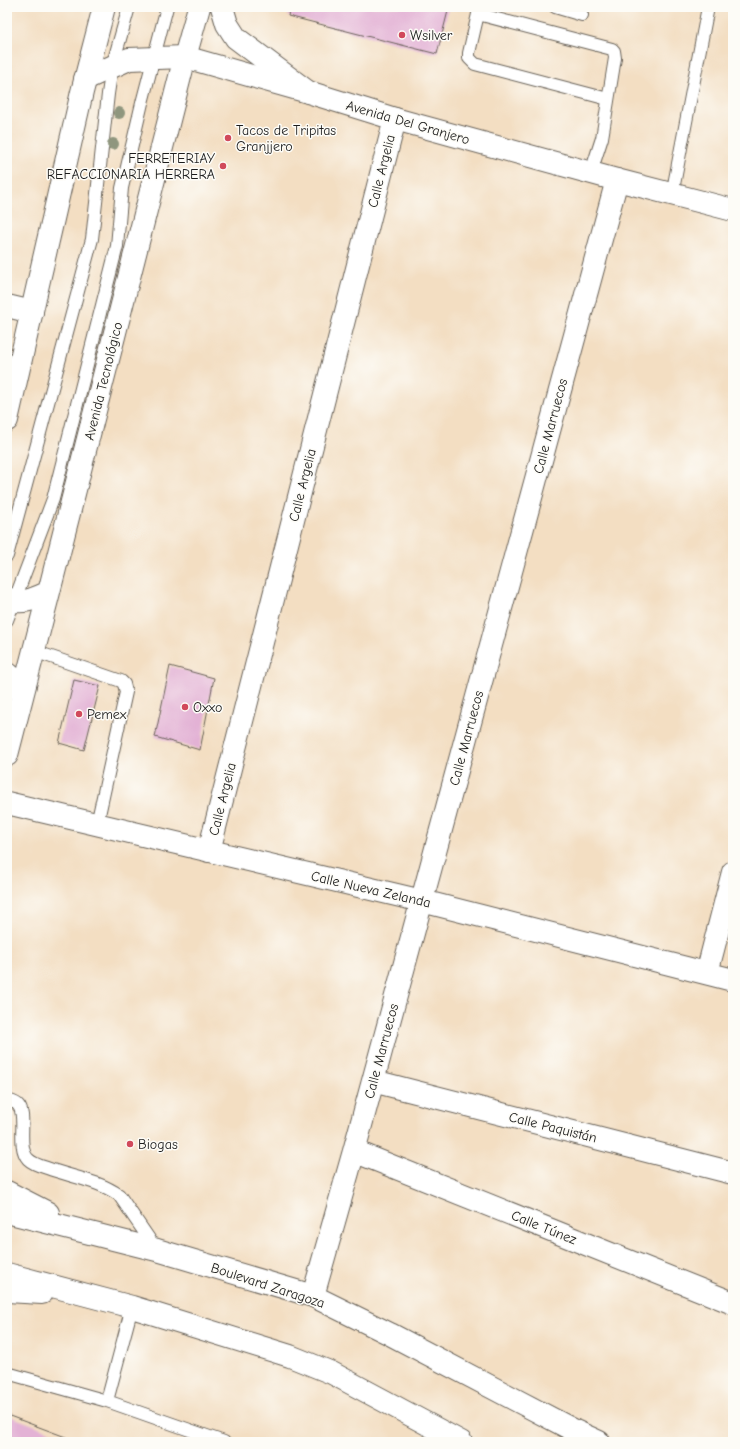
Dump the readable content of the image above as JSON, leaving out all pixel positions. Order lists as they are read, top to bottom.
{
  "streets": {
    "street": [
      "Avenida Del Granjero",
      "Calle Argelia",
      "Avenida Tecnológico",
      "Calle Marruecos",
      "Calle Nueva Zelanda",
      "Calle Paquistán",
      "Calle Túnez",
      "Boulevard Zaragoza"
    ]
  },
  "crossings": [
    ["Avenida Del Granjero", "Calle Argelia"],
    ["Avenida Del Granjero", "Avenida Tecnológico"],
    ["Avenida Del Granjero", "Calle Marruecos"],
    ["Calle Argelia", "Calle Nueva Zelanda"],
    ["Calle Marruecos", "Calle Nueva Zelanda"],
    ["Calle Marruecos", "Calle Paquistán"],
    ["Calle Marruecos", "Calle Túnez"],
    ["Calle Marruecos", "Boulevard Zaragoza"]
  ],
  "places": [
    "Wsilver",
    "Tacos de Tripitas Granjjero",
    "FERRETERIAY REFACCIONARIA HERRERA",
    "Oxxo",
    "Pemex",
    "Biogas"
  ]
}
